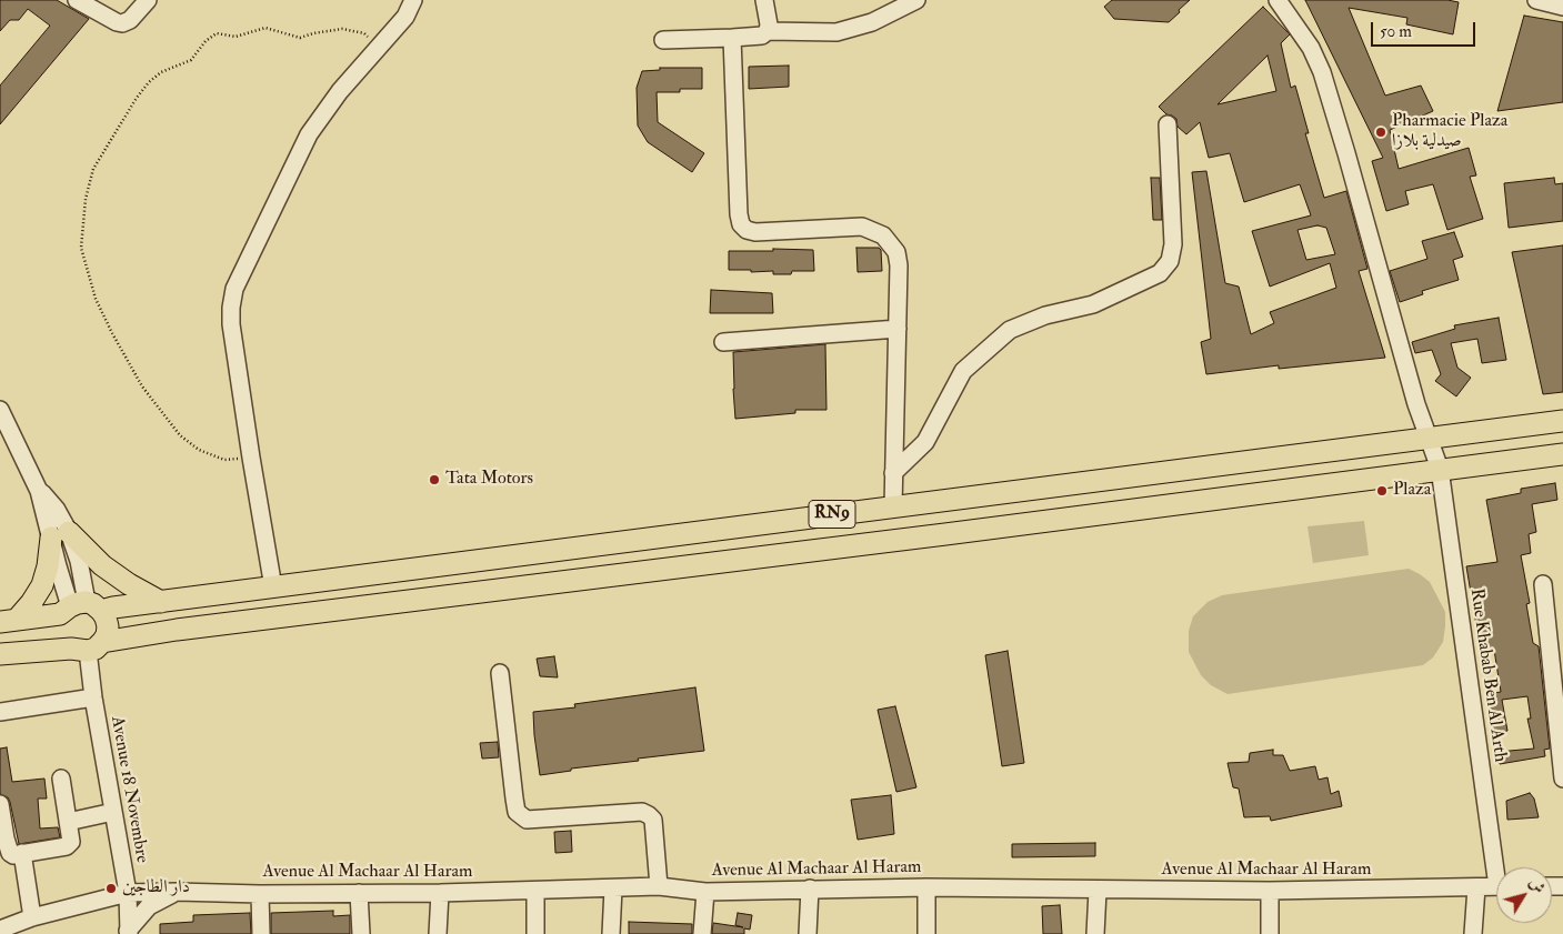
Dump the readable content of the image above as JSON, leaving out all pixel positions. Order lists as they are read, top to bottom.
{
  "streets": {
    "main road": ["RN9"],
    "street": ["Rue Khabab Ben Al Arth", "Avenue 18 Novembre", "Avenue Al Machaar Al Haram"]
  },
  "crossings": [
    ["RN9", "Rue Khabab Ben Al Arth"],
    ["RN9", "Avenue 18 Novembre"],
    ["Avenue 18 Novembre", "Avenue Al Machaar Al Haram"]
  ],
  "places": [
    "Pharmacie Plaza صيدلية بلازا",
    "Tata Motors",
    "Plaza",
    "دار الطاجين"
  ],
  "scale_bar": "50 m",
  "north": "top right"
}
